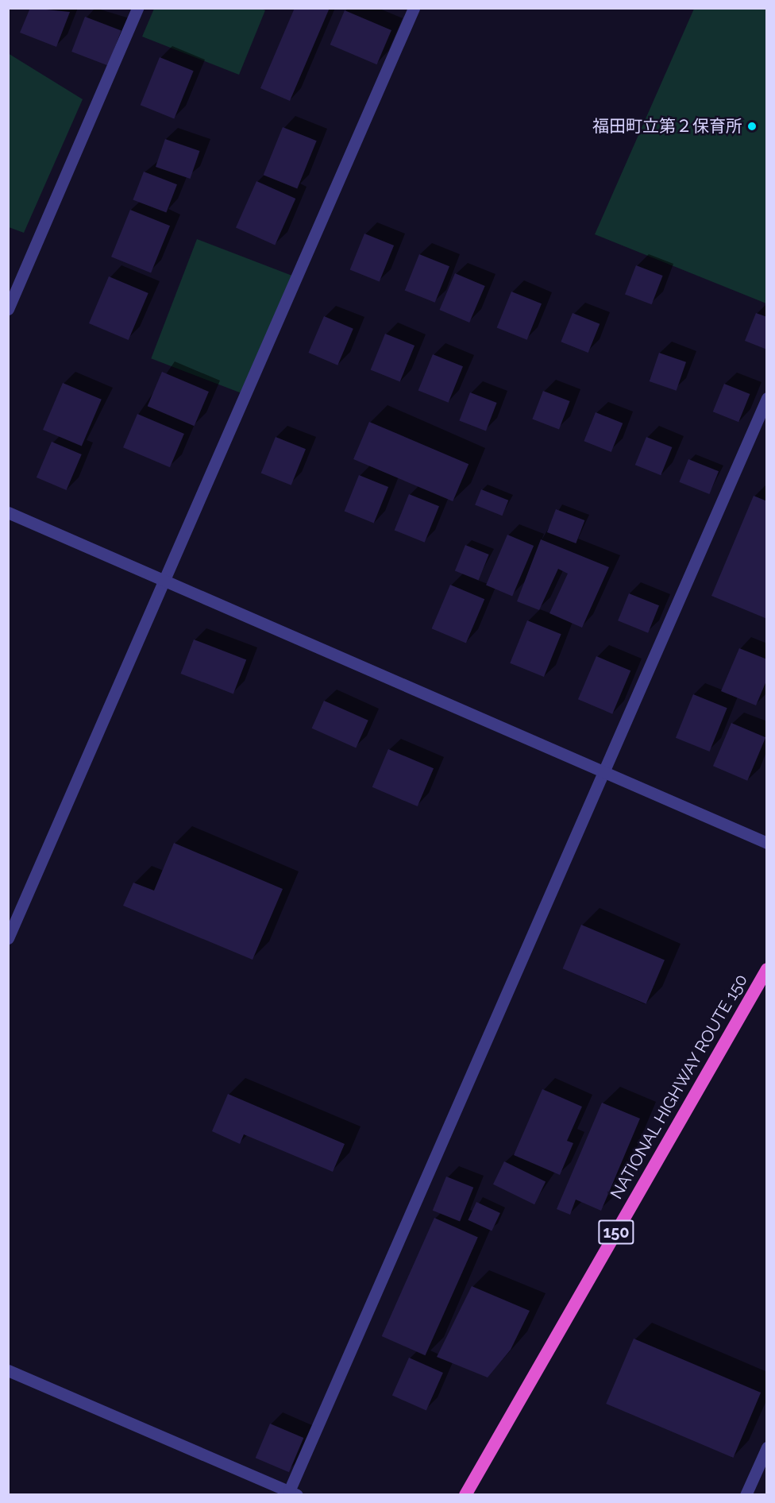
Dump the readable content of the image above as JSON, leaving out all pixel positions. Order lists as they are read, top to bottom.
{
  "streets": {
    "highway": ["NATIONAL HIGHWAY ROUTE 150", "150"]
  },
  "places": ["福田町立第２保育所"]
}
